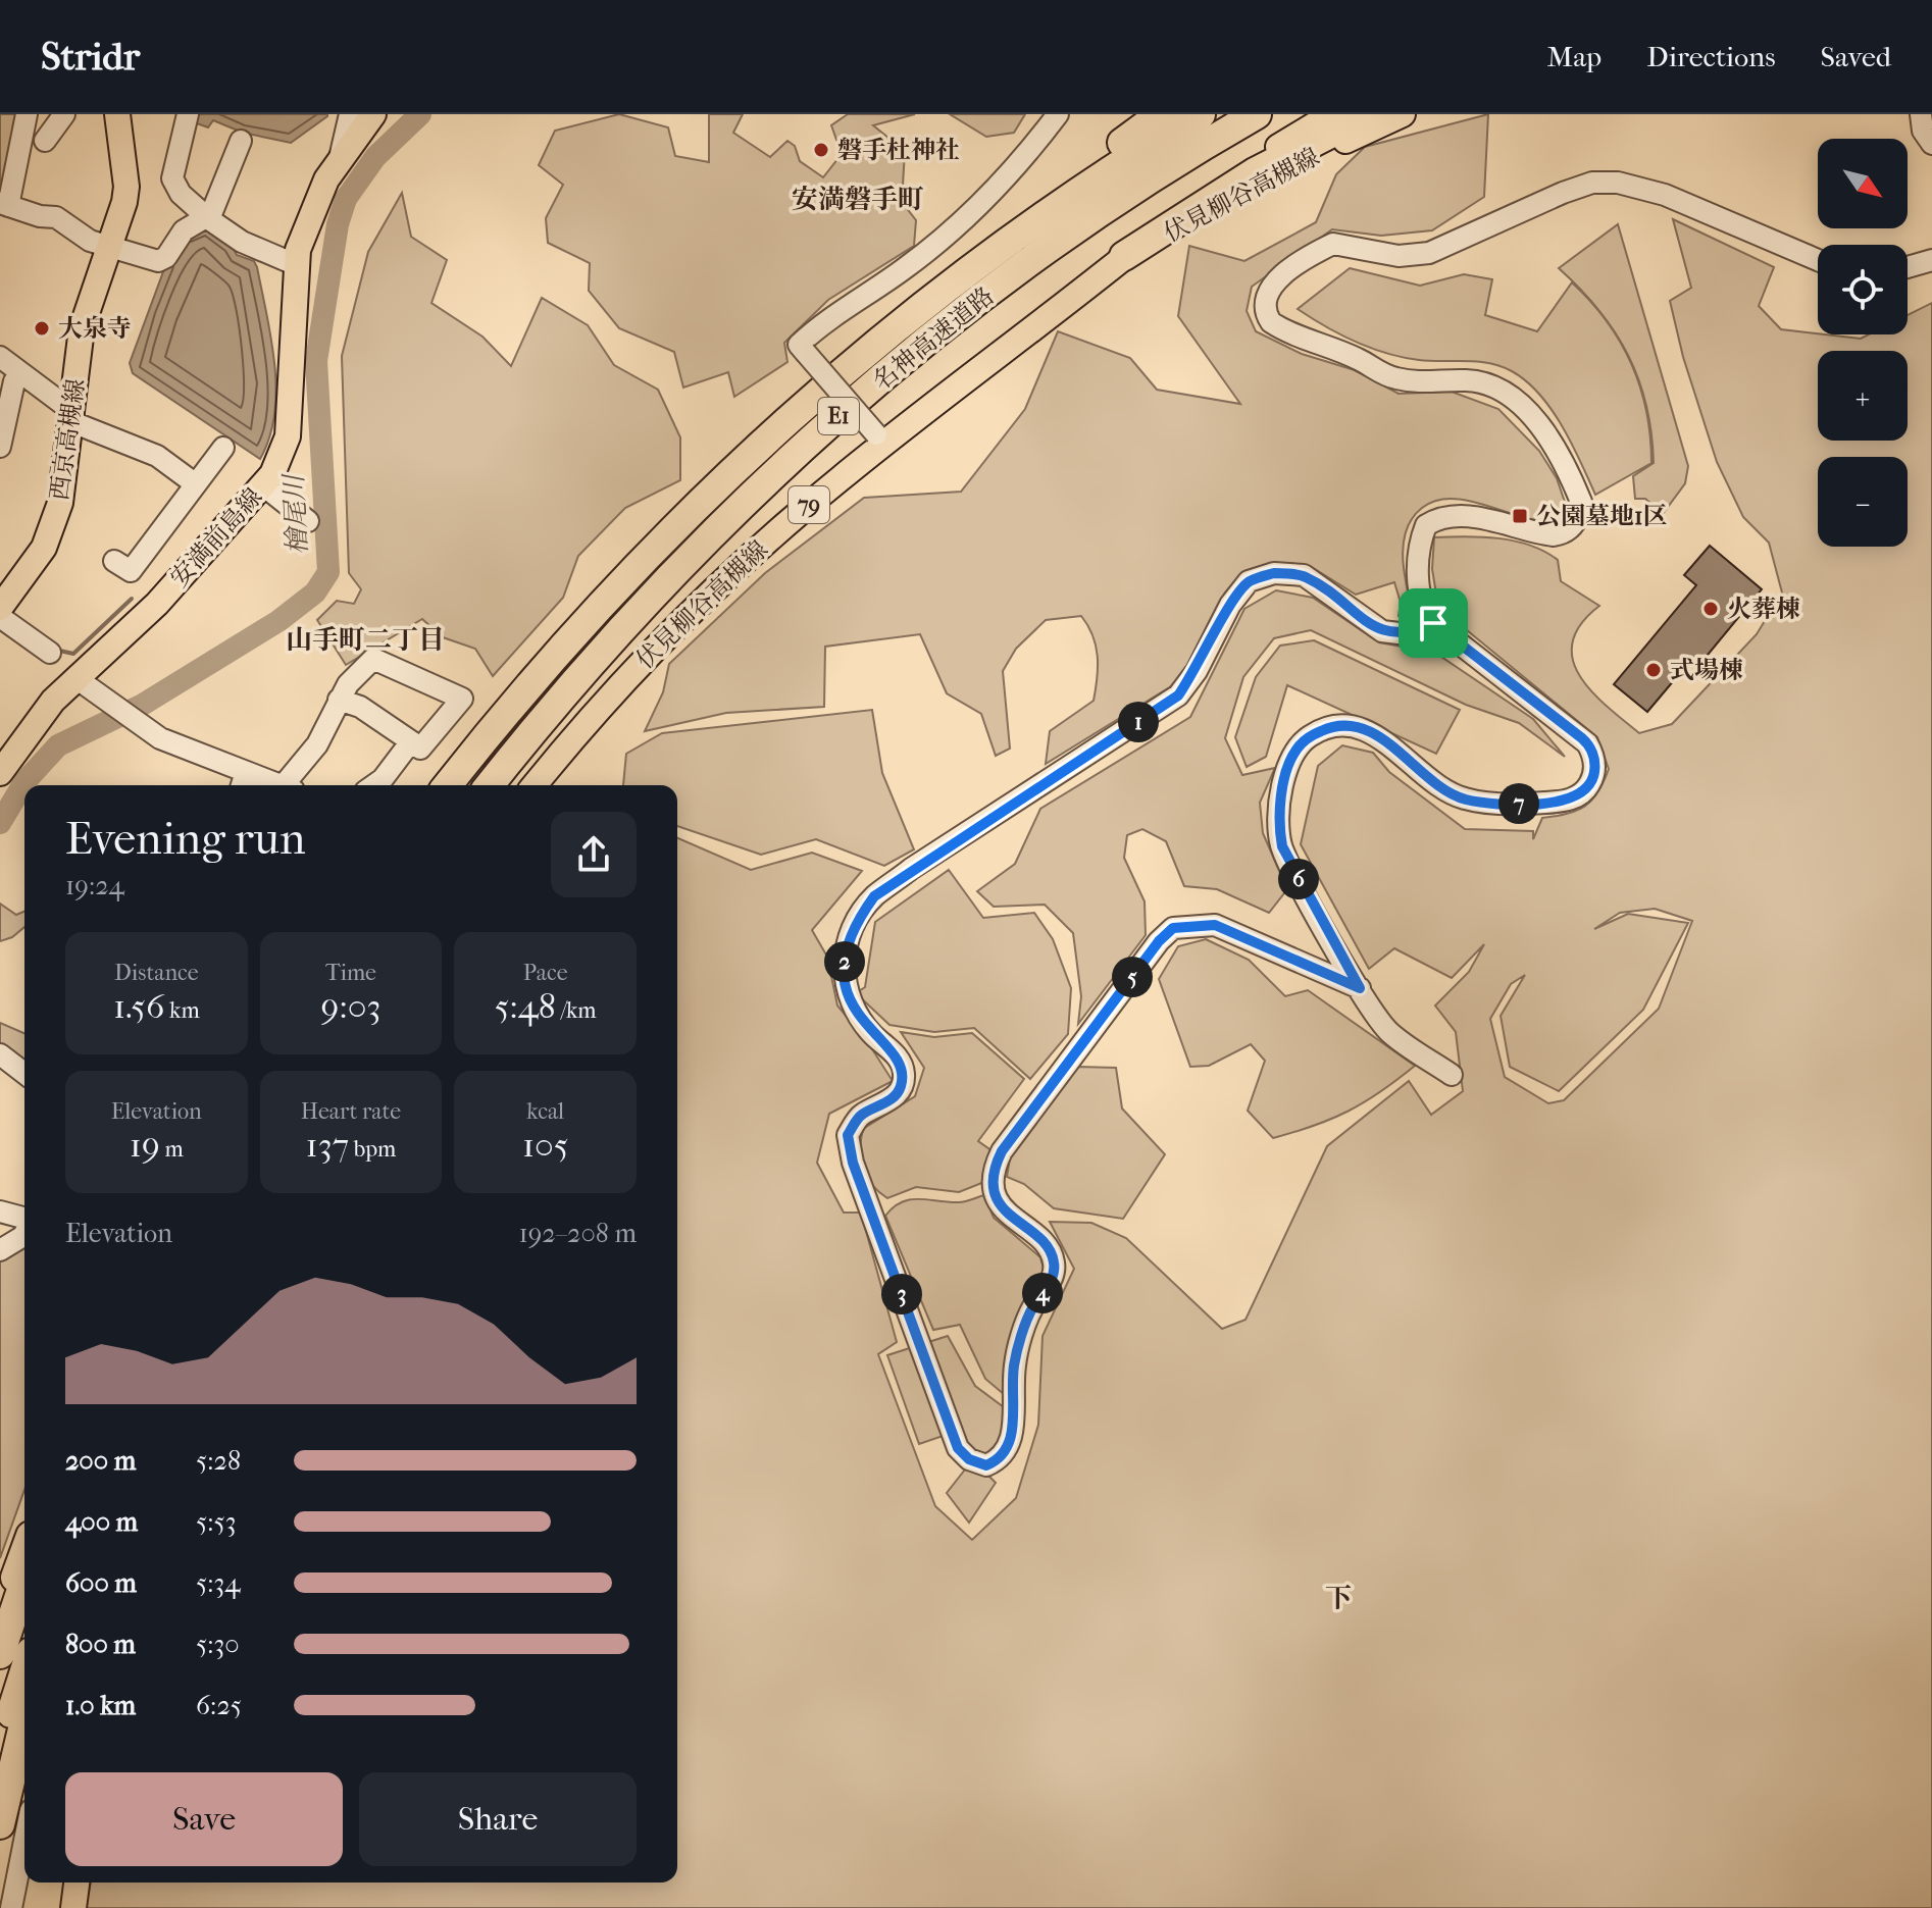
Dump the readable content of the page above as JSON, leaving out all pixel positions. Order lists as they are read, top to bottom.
{
  "streets": {
    "highway": ["名神高速道路", "E1"],
    "main road": [
      "伏見柳谷高槻線",
      "西京高槻線",
      "79",
      "安満前島線"
    ]
  },
  "districts": ["安満磐手町", "山手町二丁目", "下"],
  "water": ["檜尾川"],
  "places": {
    "other": [
      "磐手杜神社",
      "大泉寺",
      "火葬棟",
      "式場棟"
    ],
    "transit": ["公園墓地1区"]
  },
  "north": "bottom right",
  "page": {
    "header": "Stridr",
    "nav": ["Map", "Directions", "Saved"],
    "map_buttons": ["+", "−"],
    "pins": [
      "1",
      "7",
      "6",
      "2",
      "5",
      "4",
      "3"
    ],
    "heading": ["Evening run", "19:24"],
    "stats": [
      ["Distance", "1.56 km"],
      ["Time", "9:03"],
      ["Pace", "5:48 /km"],
      ["Elevation", "19 m"],
      ["Heart rate", "137 bpm"],
      ["kcal", "105"]
    ],
    "chart": ["Elevation", "192–208 m"],
    "list": [
      {
        "name": "200 m",
        "note": "5:28"
      },
      {
        "name": "400 m",
        "note": "5:53"
      },
      {
        "name": "600 m",
        "note": "5:34"
      },
      {
        "name": "800 m",
        "note": "5:30"
      },
      {
        "name": "1.0 km",
        "note": "6:25"
      }
    ],
    "buttons": ["Save", "Share"]
  }
}
